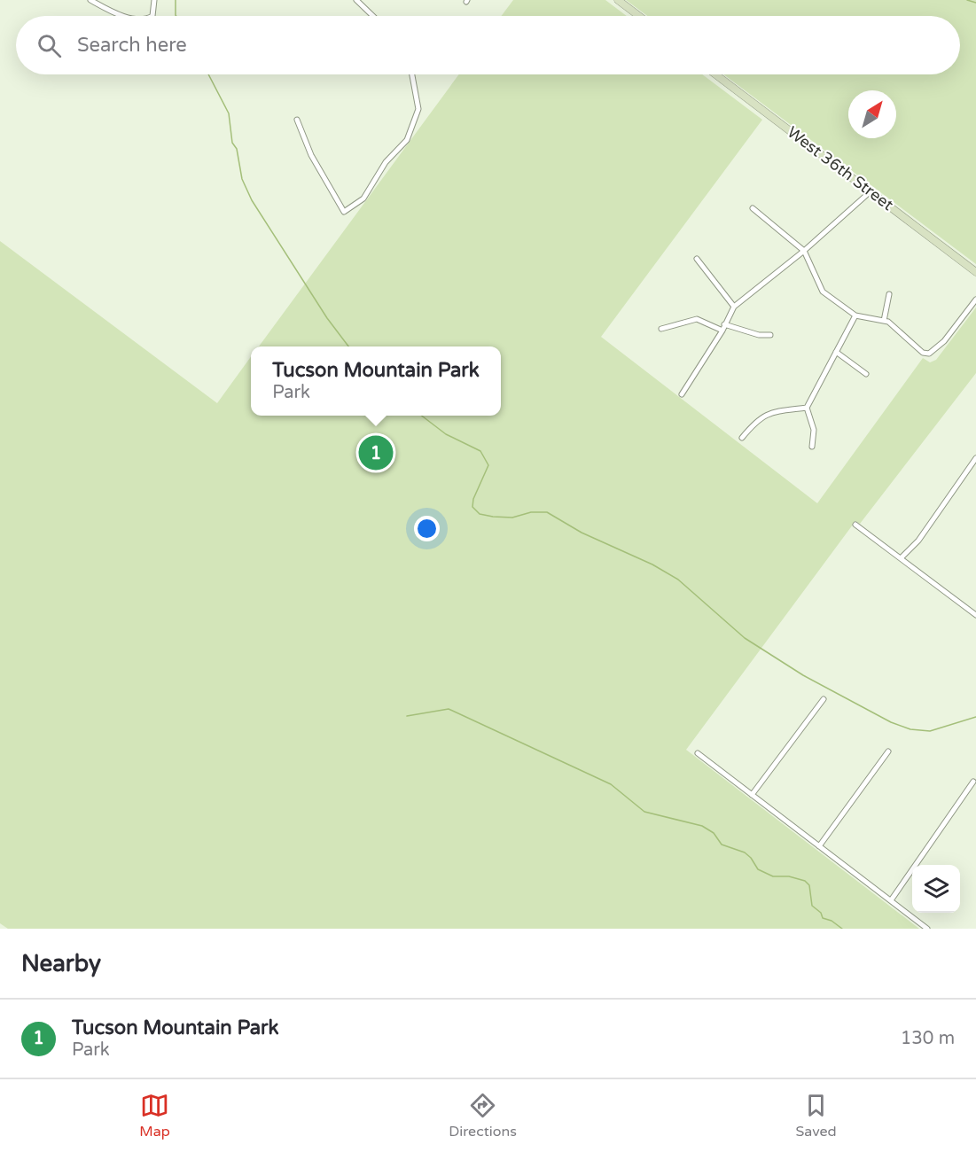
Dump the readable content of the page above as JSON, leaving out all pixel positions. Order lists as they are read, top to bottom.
{
  "streets": {
    "street": ["West 36th Street"]
  },
  "north": "top right",
  "page": {
    "search": "Search here",
    "popup": ["Tucson Mountain Park", "Park"],
    "pins": "1",
    "heading": "Nearby",
    "list": [
      {
        "mark": "1",
        "name": "Tucson Mountain Park",
        "note": "Park",
        "value": "130 m"
      }
    ],
    "nav": ["Map", "Directions", "Saved"]
  }
}
